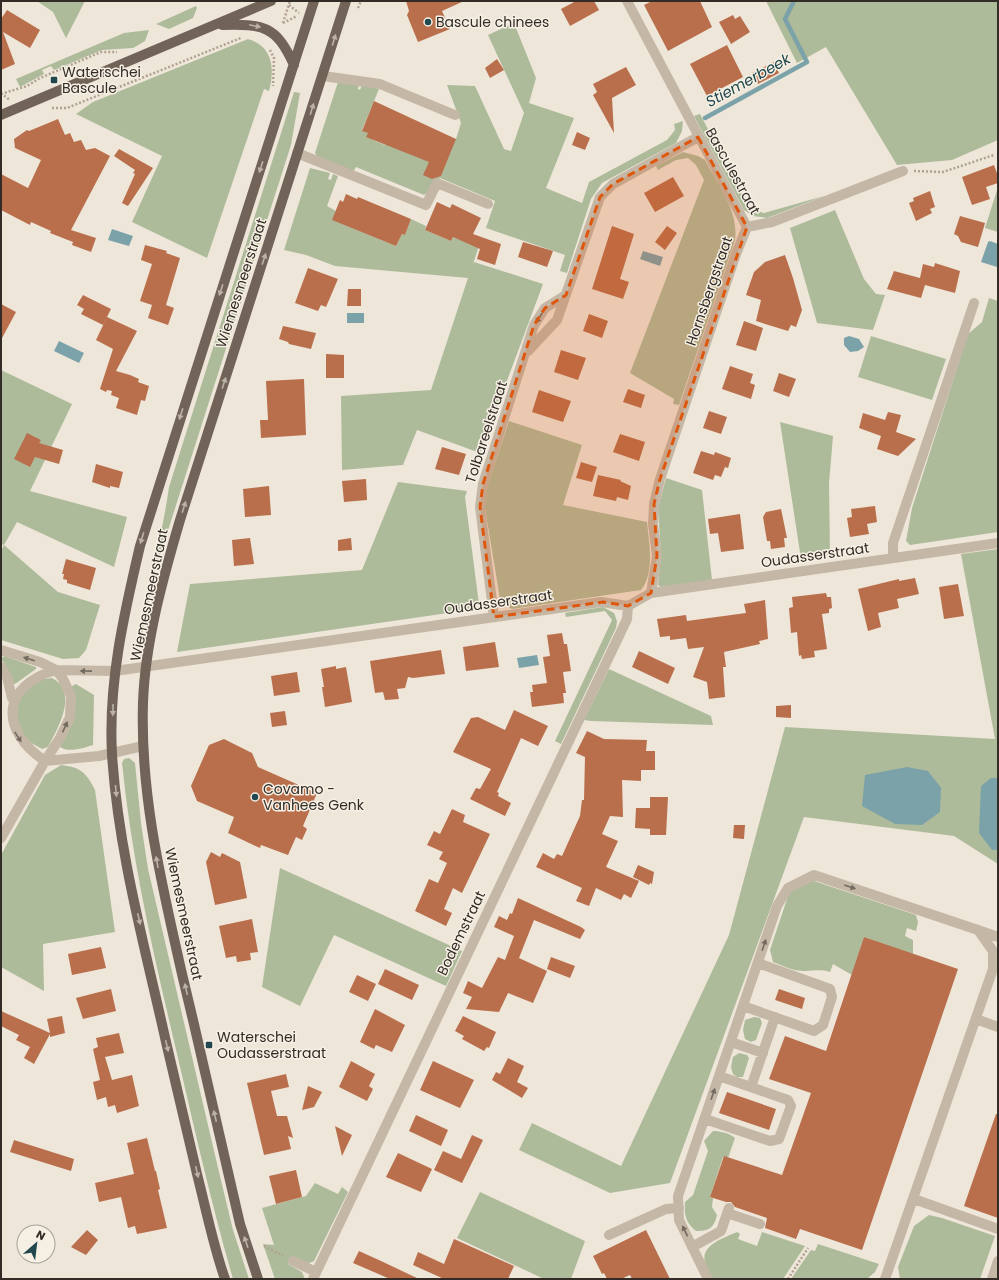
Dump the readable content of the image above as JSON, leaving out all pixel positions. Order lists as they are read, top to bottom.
{
  "streets": {
    "main road": ["Wiemesmeerstraat"],
    "street": [
      "Basculestraat",
      "Hornsbergstraat",
      "Tolbareelstraat",
      "Oudasserstraat",
      "Bodemstraat"
    ]
  },
  "crossings": [
    ["Basculestraat", "Hornsbergstraat"],
    ["Basculestraat", "Tolbareelstraat"],
    ["Wiemesmeerstraat", "Oudasserstraat"],
    ["Hornsbergstraat", "Oudasserstraat"],
    ["Tolbareelstraat", "Oudasserstraat"],
    ["Oudasserstraat", "Bodemstraat"]
  ],
  "water": ["Stiemerbeek"],
  "places": {
    "other": ["Bascule chinees", "Covamo - Vanhees Genk"],
    "transit": ["Waterschei Bascule", "Waterschei Oudasserstraat"]
  },
  "north": "top right"
}
